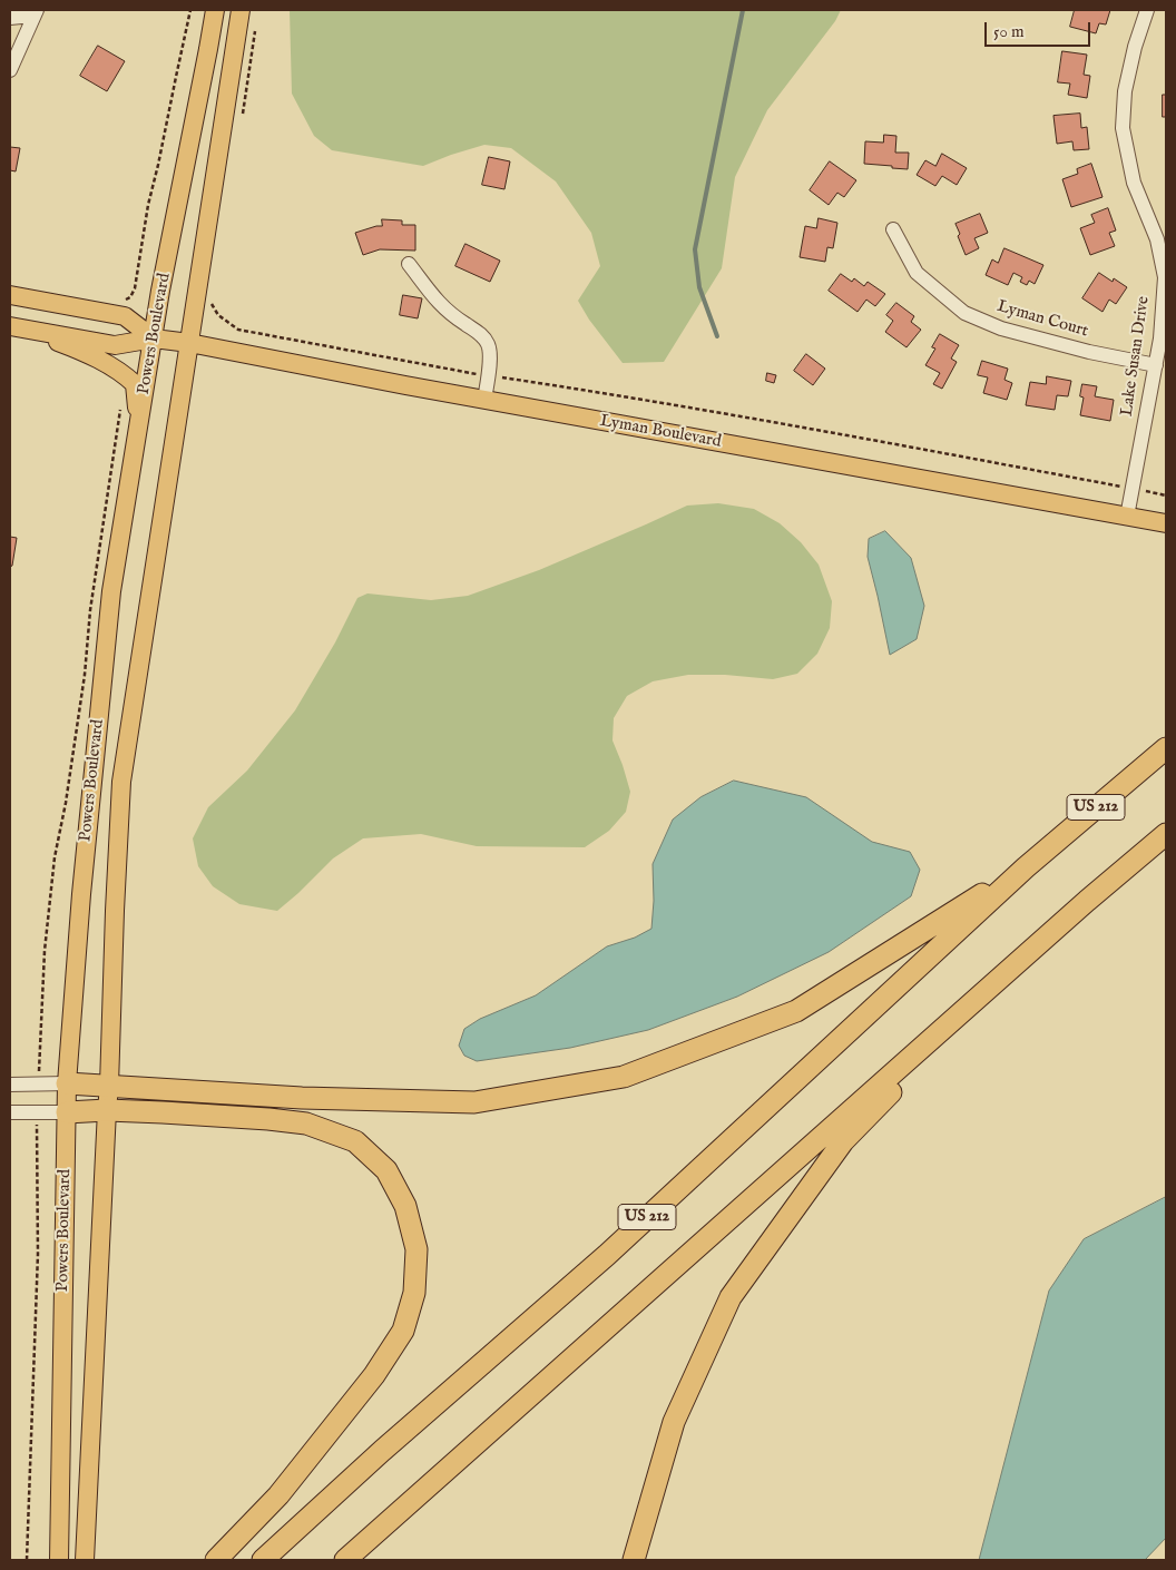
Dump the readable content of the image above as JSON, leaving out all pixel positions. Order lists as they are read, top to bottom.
{
  "streets": {
    "highway": ["US 212"],
    "main road": ["Powers Boulevard", "Lyman Boulevard"],
    "street": ["Lyman Court", "Lake Susan Drive"]
  },
  "crossings": [
    ["Lyman Court", "Lake Susan Drive"],
    ["Powers Boulevard", "Lyman Boulevard"],
    ["Lake Susan Drive", "Lyman Boulevard"]
  ],
  "scale_bar": "50 m"
}
